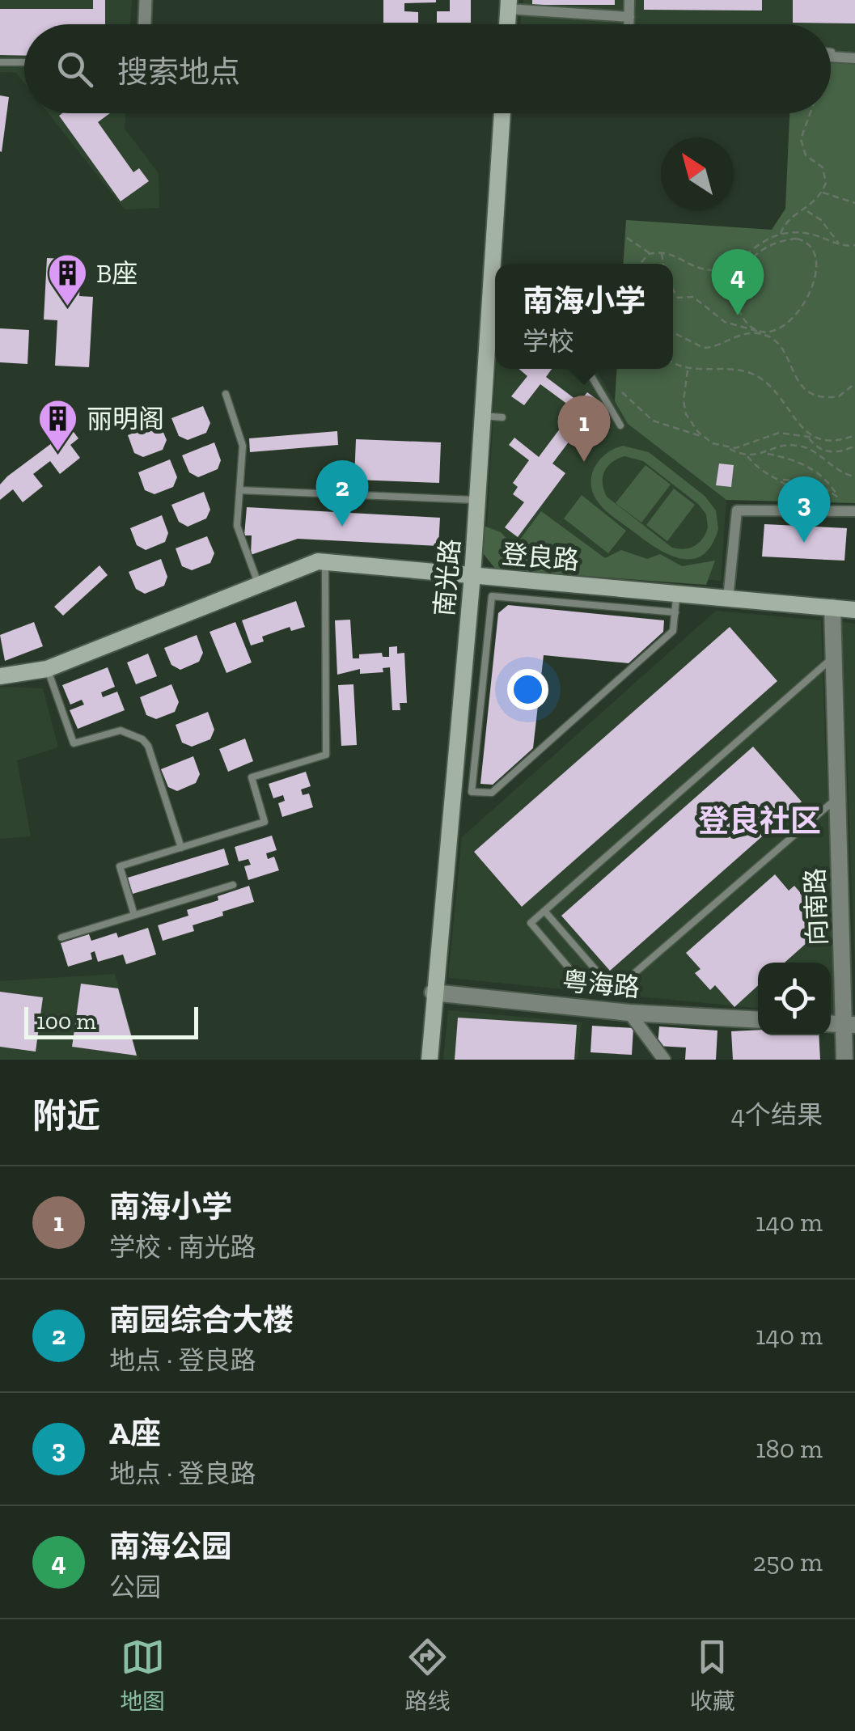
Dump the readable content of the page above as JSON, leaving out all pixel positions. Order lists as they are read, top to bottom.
{
  "streets": {
    "main road": ["登良路", "南光路"],
    "street": ["向南路", "粤海路"]
  },
  "crossings": [
    ["登良路", "南光路"],
    ["登良路", "向南路"],
    ["南光路", "粤海路"]
  ],
  "districts": ["登良社区"],
  "places": {
    "building": ["B座", "丽明阁"]
  },
  "scale_bar": "100 m",
  "north": "top left",
  "page": {
    "search": "搜索地点",
    "pins": [
      "4",
      "1",
      "2",
      "3"
    ],
    "popup": ["南海小学", "学校"],
    "scale": "100 m",
    "heading": ["附近", "4个结果"],
    "list": [
      {
        "mark": "1",
        "name": "南海小学",
        "note": "学校 · 南光路",
        "value": "140 m"
      },
      {
        "mark": "2",
        "name": "南园综合大楼",
        "note": "地点 · 登良路",
        "value": "140 m"
      },
      {
        "mark": "3",
        "name": "A座",
        "note": "地点 · 登良路",
        "value": "180 m"
      },
      {
        "mark": "4",
        "name": "南海公园",
        "note": "公园",
        "value": "250 m"
      }
    ],
    "nav": ["地图", "路线", "收藏"]
  }
}
